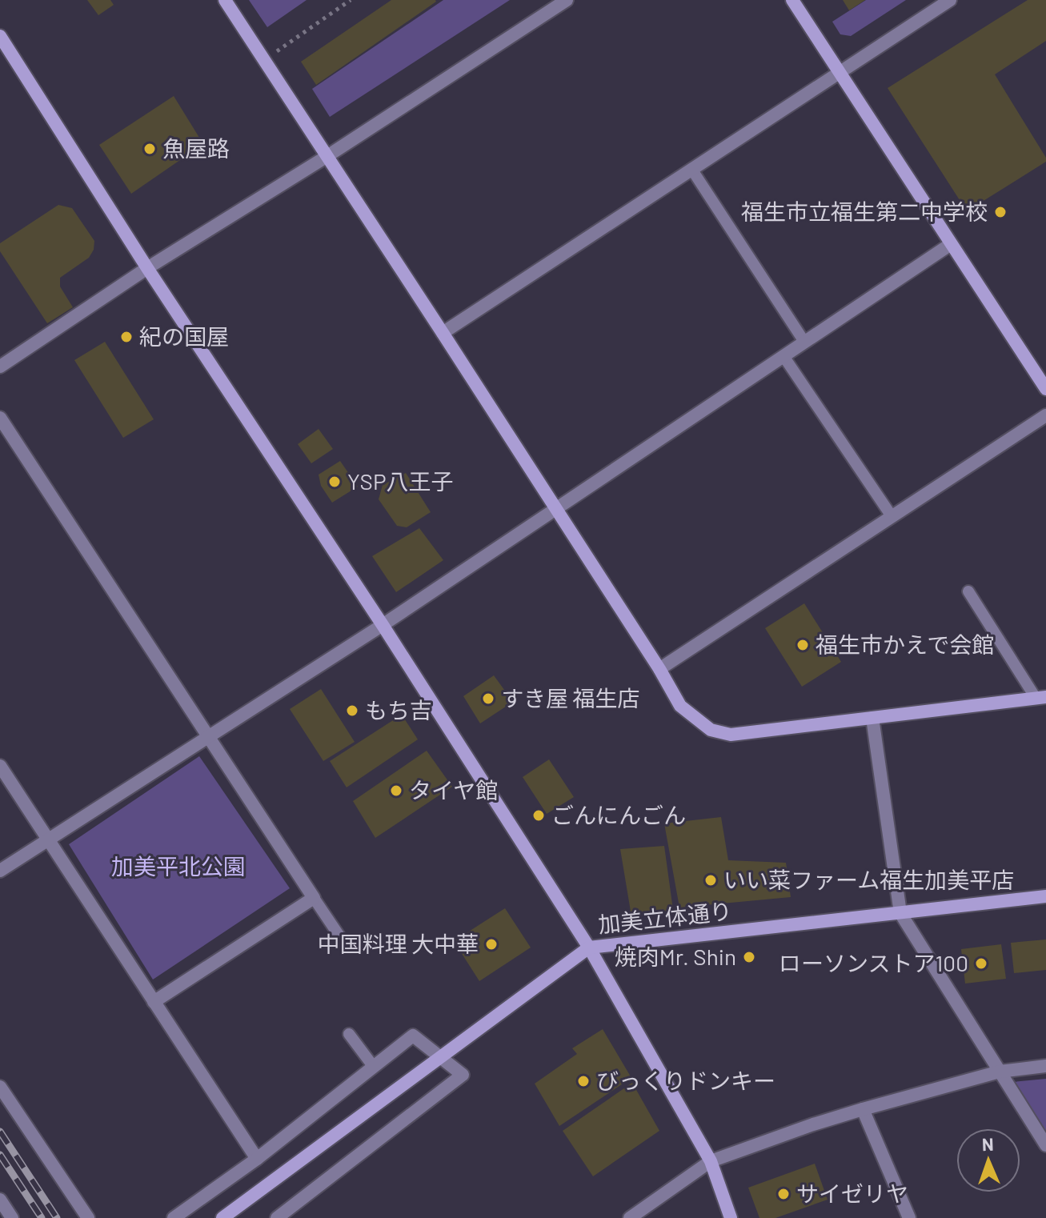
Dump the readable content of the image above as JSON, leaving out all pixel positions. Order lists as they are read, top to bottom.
{
  "streets": {
    "street": ["加美立体通り"]
  },
  "parks": ["加美平北公園"],
  "places": [
    "魚屋路",
    "福生市立福生第二中学校",
    "紀の国屋",
    "YSP八王子",
    "福生市かえで会館",
    "すき屋 福生店",
    "もち吉",
    "タイヤ館",
    "ごんにんごん",
    "いい菜ファーム福生加美平店",
    "中国料理 大中華",
    "焼肉Mr. Shin",
    "ローソンストア100",
    "びっくりドンキー",
    "サイゼリヤ"
  ],
  "north": "top"
}
